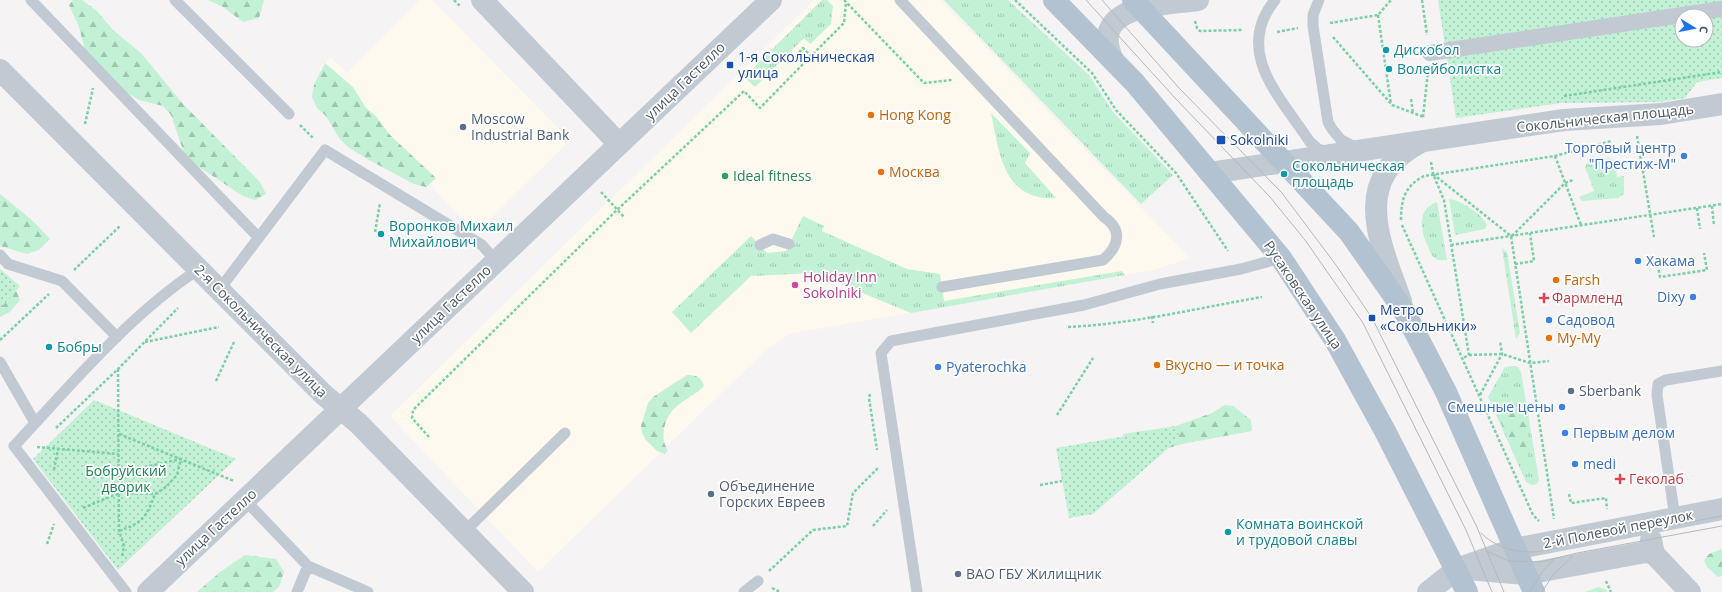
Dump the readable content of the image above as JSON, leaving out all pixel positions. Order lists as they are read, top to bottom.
{
  "streets": {
    "main road": ["Русаковская улица"],
    "street": [
      "улица Гастелло",
      "Сокольническая площадь",
      "2-я Сокольническая улица",
      "2-й Полевой переулок"
    ]
  },
  "crossings": [
    ["улица Гастелло", "2-я Сокольническая улица"],
    ["Сокольническая площадь", "Русаковская улица"],
    ["Русаковская улица", "2-й Полевой переулок"]
  ],
  "parks": ["Бобруйский дворик"],
  "places": {
    "other": [
      "Дискобол",
      "Волейболистка",
      "Hong Kong",
      "Moscow Industrial Bank",
      "Торговый центр \"Престиж-М\"",
      "Москва",
      "Сокольническая площадь",
      "Ideal fitness",
      "Воронков Михаил Михайлович",
      "Хакама",
      "Farsh",
      "Holiday Inn Sokolniki",
      "Dixy",
      "Садовод",
      "Му-Му",
      "Бобры",
      "Вкусно — и точка",
      "Pyaterochka",
      "Sberbank",
      "Смешные цены",
      "Первым делом",
      "medi",
      "Объединение Горских Евреев",
      "Комната воинской и трудовой славы",
      "ВАО ГБУ Жилищник"
    ],
    "transit": ["1-я Сокольническая улица", "Sokolniki", "Метро «Сокольники»"],
    "health": ["Фармленд", "Геколаб"]
  },
  "north": "right"
}
